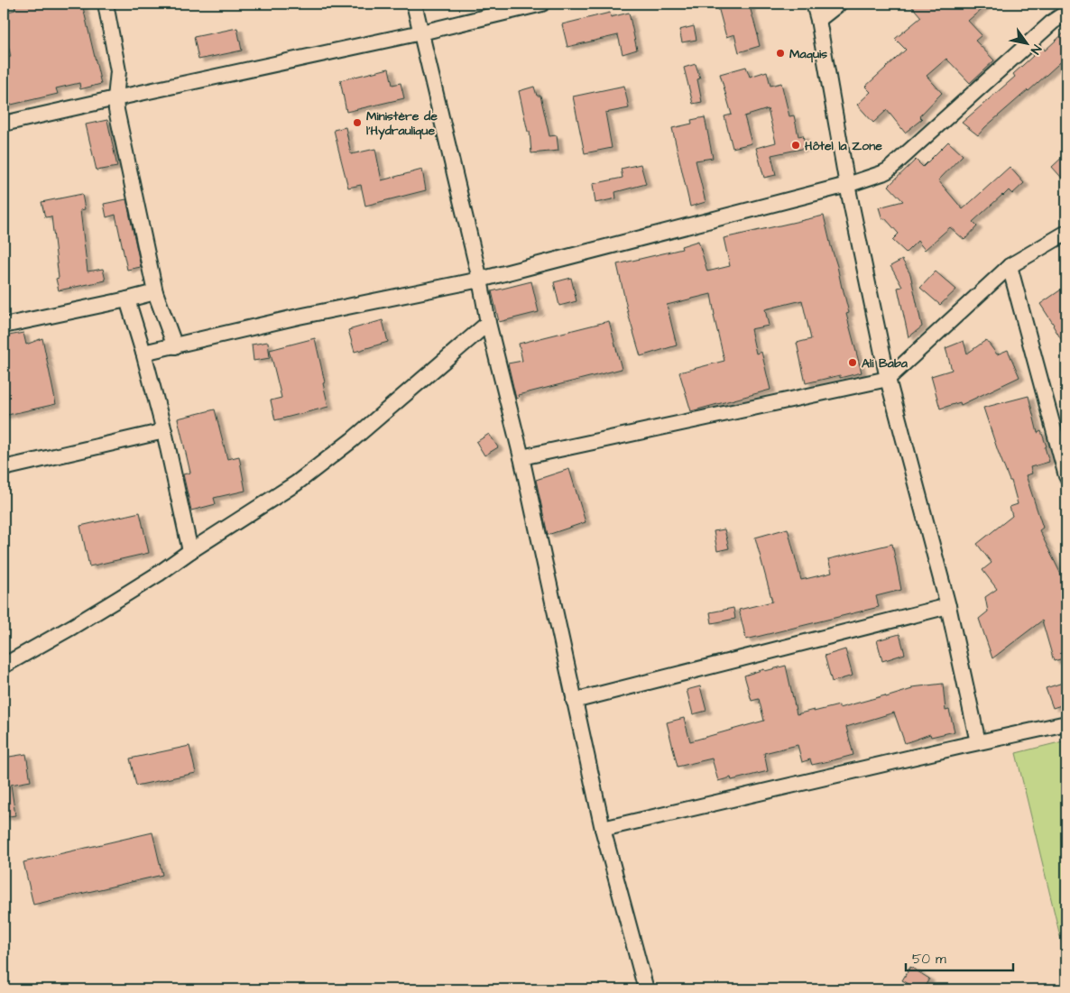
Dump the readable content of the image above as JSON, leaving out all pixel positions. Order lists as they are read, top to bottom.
{
  "places": [
    "Maquis",
    "Ministère de l'Hydraulique",
    "Hôtel la Zone",
    "Ali Baba"
  ],
  "scale_bar": "50 m",
  "north": "bottom right"
}
